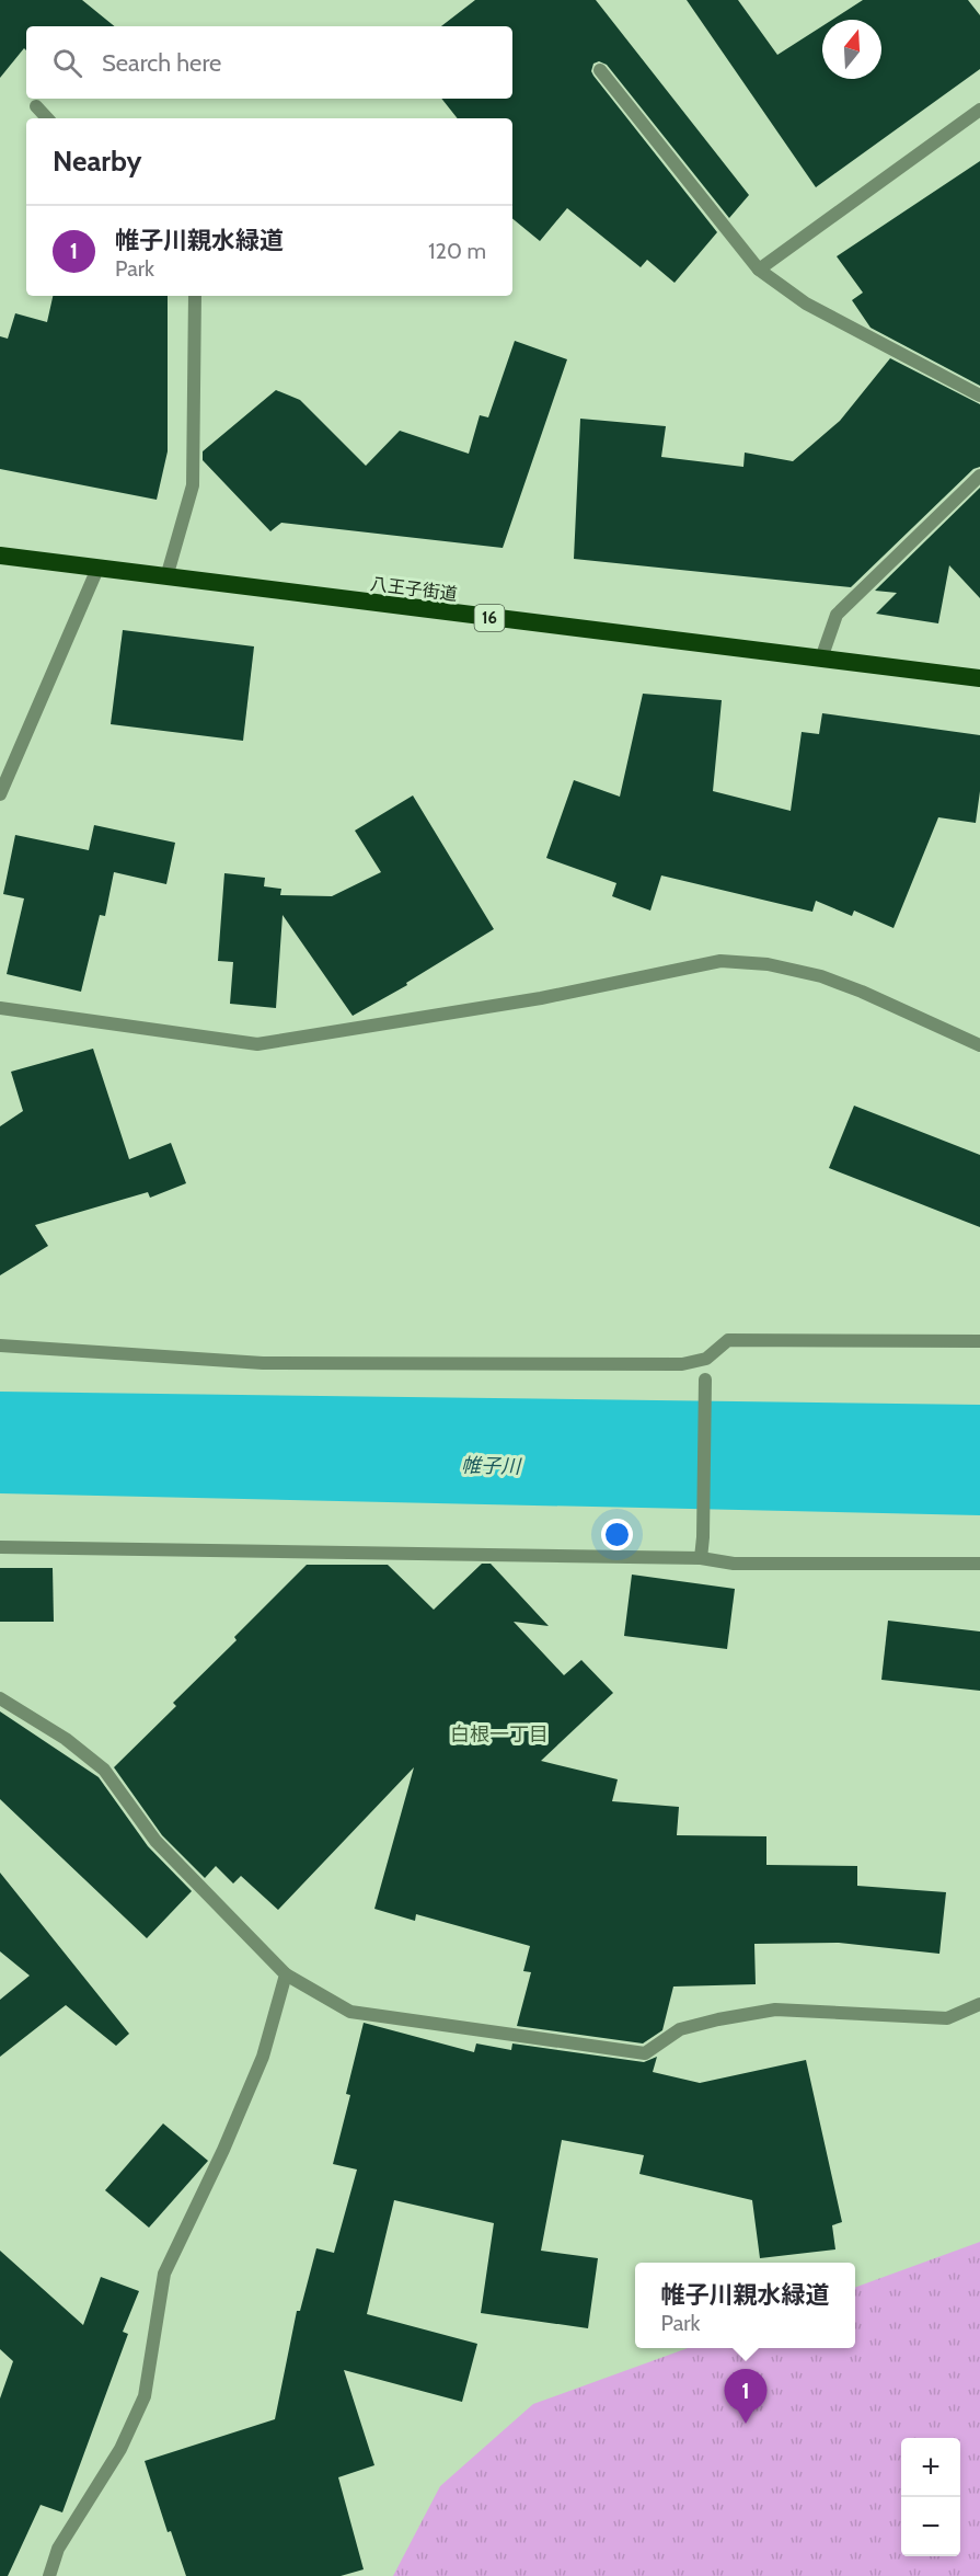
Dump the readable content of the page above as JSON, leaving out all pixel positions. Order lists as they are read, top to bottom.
{
  "streets": {
    "highway": ["八王子街道", "16"]
  },
  "districts": ["白根一丁目"],
  "water": ["帷子川"],
  "north": "top",
  "page": {
    "search": "Search here",
    "heading": "Nearby",
    "list": [
      {
        "mark": "1",
        "name": "帷子川親水緑道",
        "note": "Park",
        "value": "120 m"
      }
    ],
    "popup": ["帷子川親水緑道", "Park"],
    "pins": "1",
    "map_buttons": ["+", "−"]
  }
}
